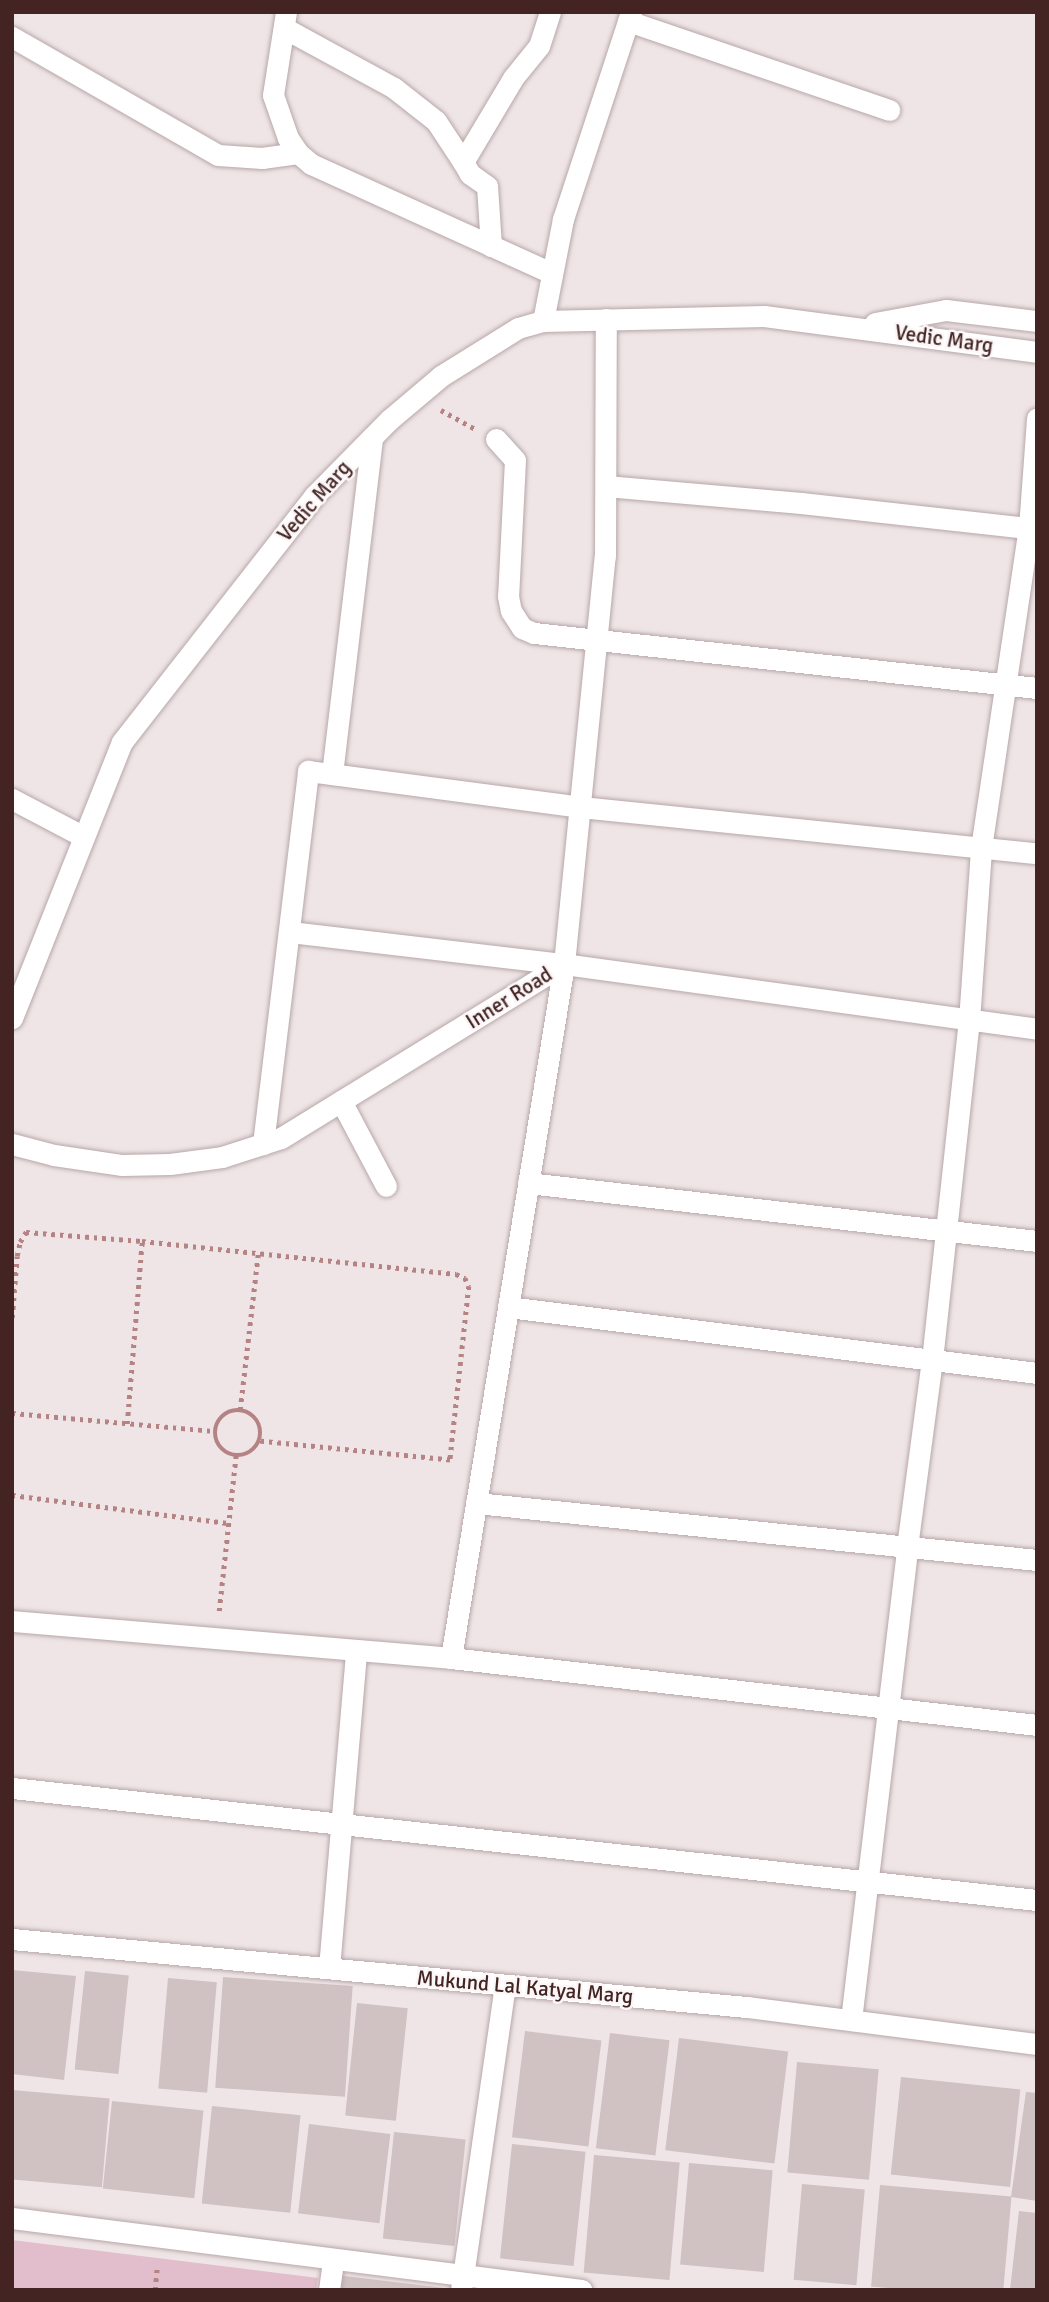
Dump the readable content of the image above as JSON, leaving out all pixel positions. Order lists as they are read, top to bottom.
{
  "streets": {
    "street": ["Vedic Marg", "Inner Road", "Mukund Lal Katyal Marg"]
  }
}
